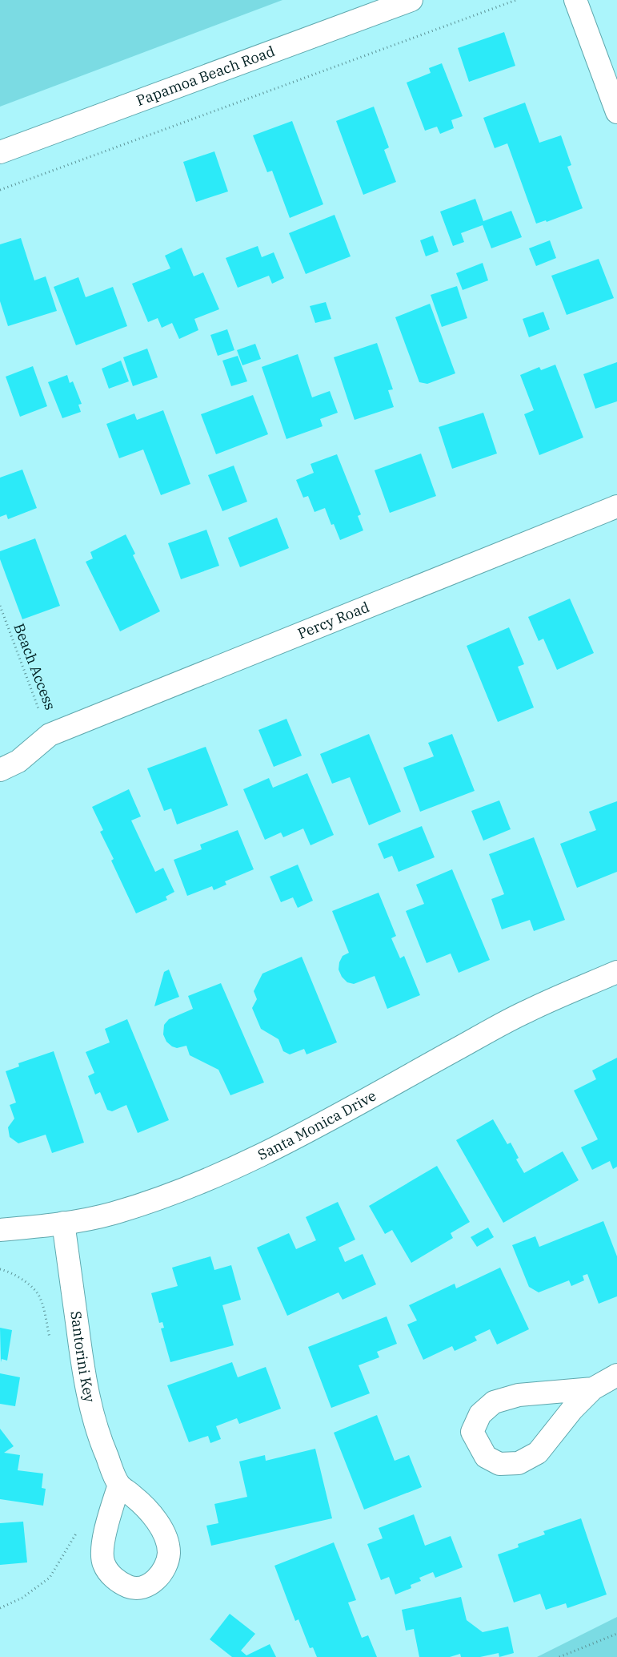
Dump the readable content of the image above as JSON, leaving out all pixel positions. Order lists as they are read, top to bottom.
{
  "streets": {
    "street": [
      "Papamoa Beach Road",
      "Percy Road",
      "Santa Monica Drive",
      "Santorini Key"
    ],
    "path": ["Beach Access"]
  },
  "crossings": [
    ["Percy Road", "Beach Access"],
    ["Santa Monica Drive", "Santorini Key"]
  ]
}
